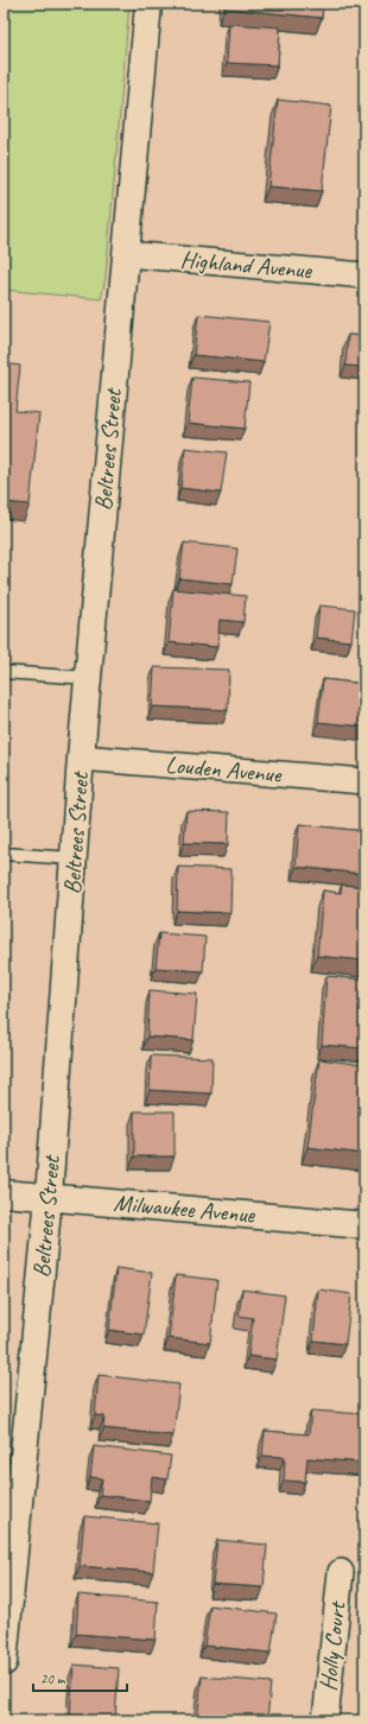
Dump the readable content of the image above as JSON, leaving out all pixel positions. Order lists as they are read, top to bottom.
{
  "streets": {
    "street": [
      "Highland Avenue",
      "Beltrees Street",
      "Louden Avenue",
      "Milwaukee Avenue",
      "Holly Court"
    ]
  },
  "crossings": [
    ["Highland Avenue", "Beltrees Street"],
    ["Beltrees Street", "Louden Avenue"],
    ["Beltrees Street", "Milwaukee Avenue"]
  ],
  "scale_bar": "20 m"
}
